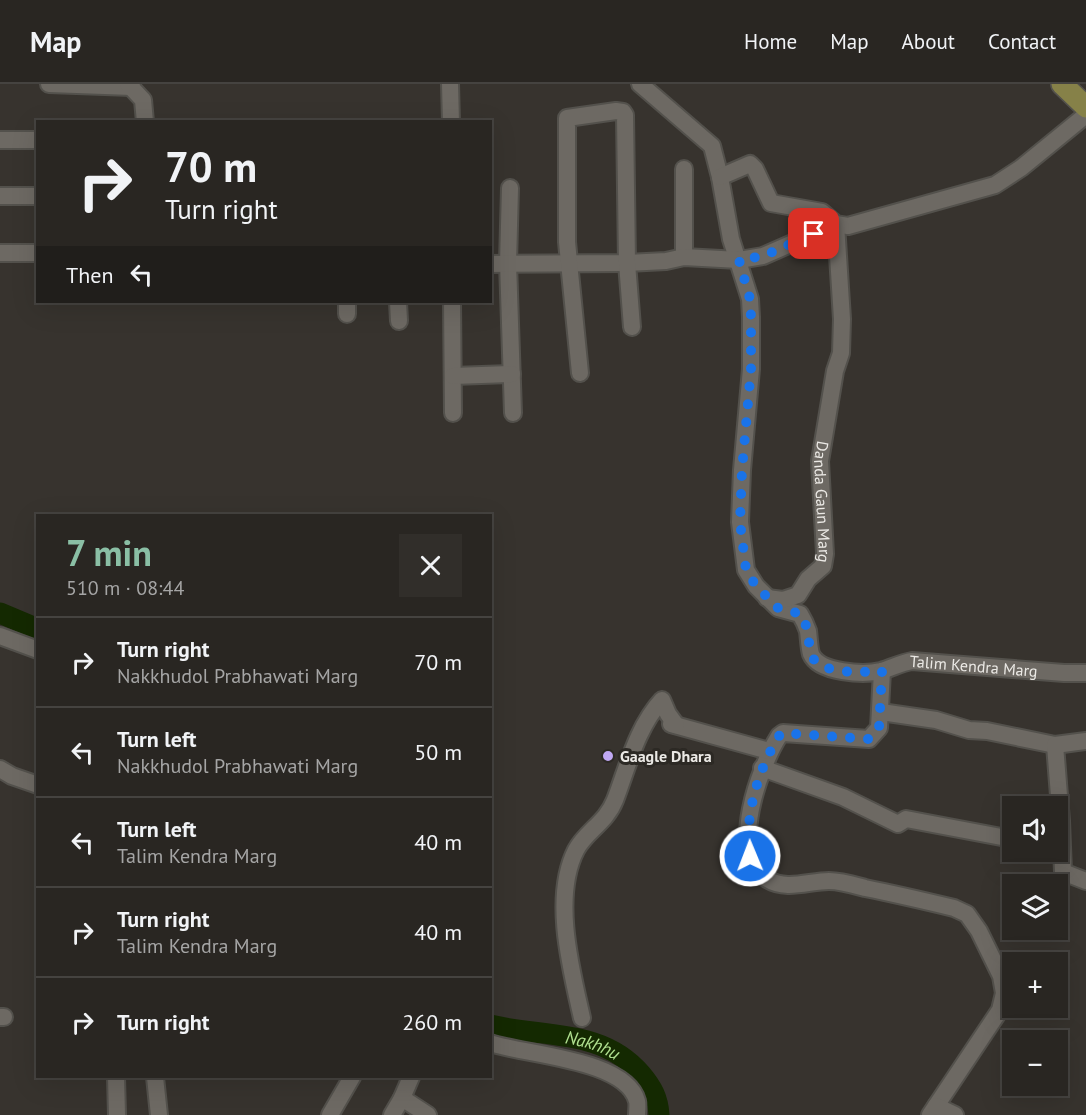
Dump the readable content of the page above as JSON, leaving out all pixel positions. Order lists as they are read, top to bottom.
{
  "streets": {
    "street": ["Danda Gaun Marg", "Talim Kendra Marg"]
  },
  "crossings": [
    ["Danda Gaun Marg", "Talim Kendra Marg"]
  ],
  "water": ["Nakhhu"],
  "places": ["Gaagle Dhara"],
  "page": {
    "header": "Map",
    "nav": [
      "Home",
      "Map",
      "About",
      "Contact"
    ],
    "turn": ["70 m", "Turn right"],
    "then": "Then",
    "heading": ["7 min", "510 m · 08:44"],
    "list": [
      {
        "name": "Turn right",
        "note": "Nakkhudol Prabhawati Marg",
        "value": "70 m"
      },
      {
        "name": "Turn left",
        "note": "Nakkhudol Prabhawati Marg",
        "value": "50 m"
      },
      {
        "name": "Turn left",
        "note": "Talim Kendra Marg",
        "value": "40 m"
      },
      {
        "name": "Turn right",
        "note": "Talim Kendra Marg",
        "value": "40 m"
      },
      {
        "name": "Turn right",
        "value": "260 m"
      }
    ],
    "map_buttons": ["+", "−"]
  }
}
